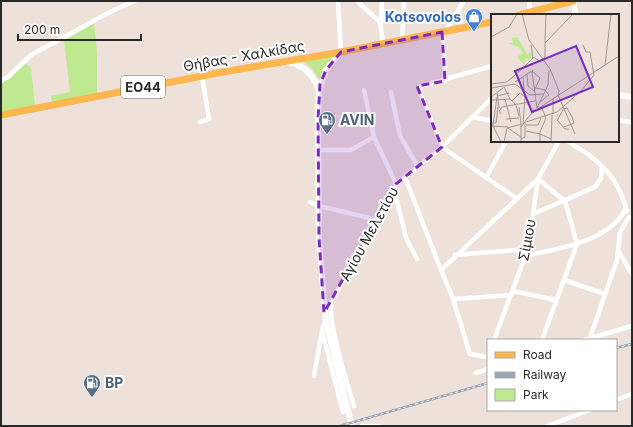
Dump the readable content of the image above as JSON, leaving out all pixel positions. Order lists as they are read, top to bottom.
{
  "streets": {
    "main road": ["Θήβας - Χαλκίδας", "ΕΟ44"],
    "street": ["Αγίου Μελετίου", "Σίμιου"]
  },
  "places": {
    "shop": ["Kotsovolos"],
    "fuel station": ["AVIN", "BP"]
  },
  "legend": ["Road", "Railway", "Park"],
  "scale_bar": "200 m"
}
